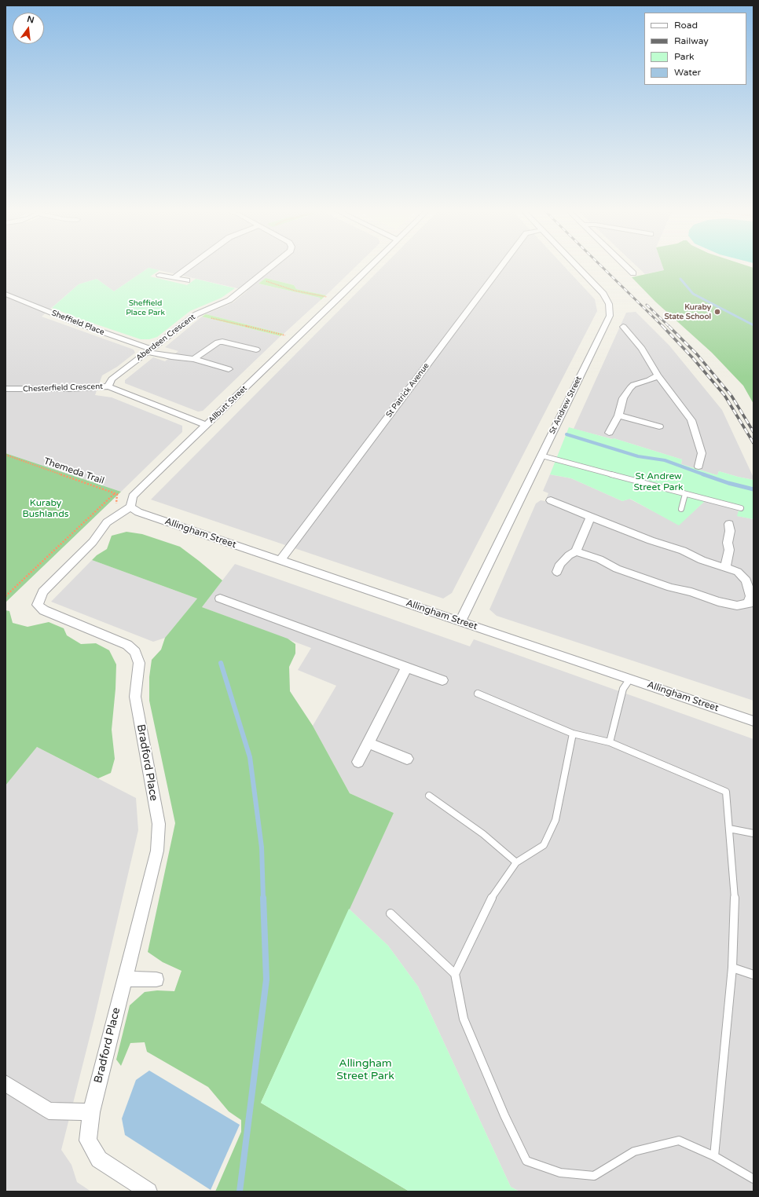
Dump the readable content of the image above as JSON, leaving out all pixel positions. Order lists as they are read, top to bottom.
{
  "streets": {
    "street": [
      "Sheffield Place",
      "Aberdeen Crescent",
      "Chesterfield Crescent",
      "St Patrick Avenue",
      "Allbutt Street",
      "St Andrew Street",
      "Allingham Street",
      "Bradford Place"
    ],
    "path": ["Themeda Trail"]
  },
  "crossings": [
    ["Sheffield Place", "Aberdeen Crescent"],
    ["Aberdeen Crescent", "Chesterfield Crescent"],
    ["Chesterfield Crescent", "Allbutt Street"],
    ["St Patrick Avenue", "Allingham Street"],
    ["Allbutt Street", "Allingham Street"],
    ["St Andrew Street", "Allingham Street"],
    ["Themeda Trail", "Bradford Place"]
  ],
  "parks": [
    "Sheffield Place Park",
    "St Andrew Street Park",
    "Kuraby Bushlands",
    "Allingham Street Park"
  ],
  "places": ["Kuraby State School"],
  "legend": [
    "Road",
    "Railway",
    "Park",
    "Water"
  ],
  "north": "top"
}
